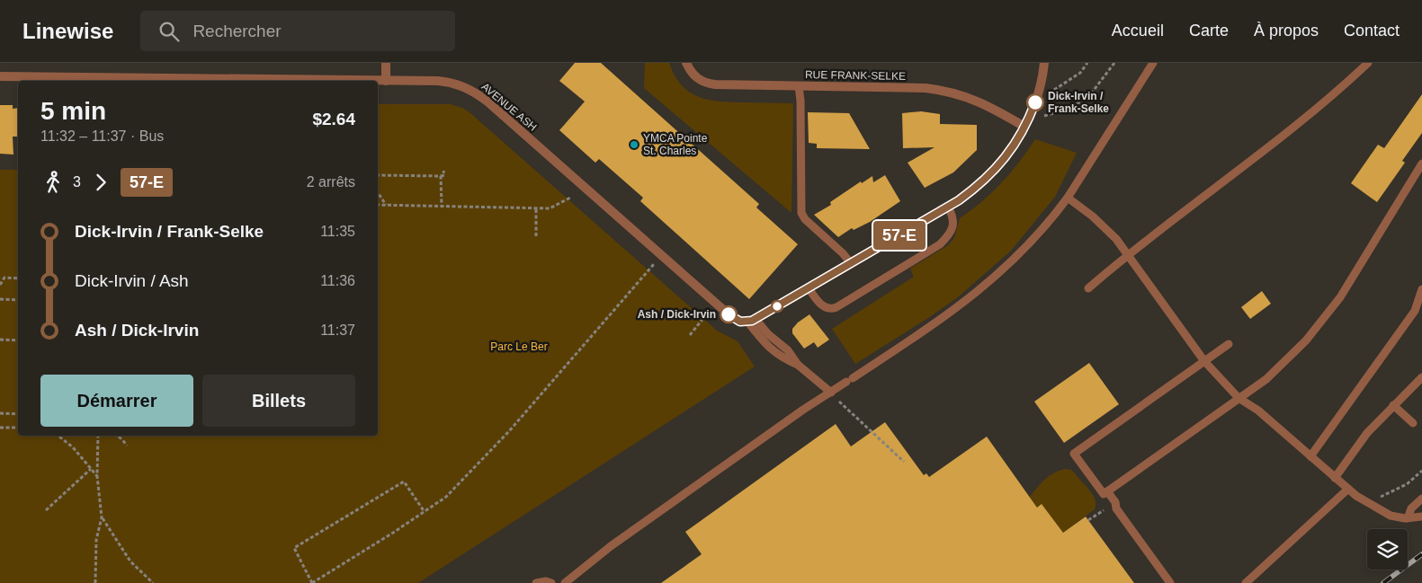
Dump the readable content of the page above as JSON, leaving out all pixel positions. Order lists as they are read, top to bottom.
{
  "streets": {
    "street": ["RUE FRANK-SELKE", "AVENUE ASH"]
  },
  "parks": ["Parc Le Ber"],
  "places": ["Dick-Irvin / Frank-Selke", "YMCA Pointe St. Charles", "Ash / Dick-Irvin"],
  "lines": ["bus line 57-E"],
  "page": {
    "header": "Linewise",
    "search": "Rechercher",
    "nav": [
      "Accueil",
      "Carte",
      "À propos",
      "Contact"
    ],
    "on_map": "57-E",
    "heading": ["5 min", "11:32 – 11:37 · Bus", "$2.64"],
    "legs": ["3", "57-E", "2 arrêts"],
    "list": [
      {
        "name": "Dick-Irvin / Frank-Selke",
        "value": "11:35"
      },
      {
        "name": "Dick-Irvin / Ash",
        "value": "11:36"
      },
      {
        "name": "Ash / Dick-Irvin",
        "value": "11:37"
      }
    ],
    "buttons": ["Démarrer", "Billets"]
  }
}
